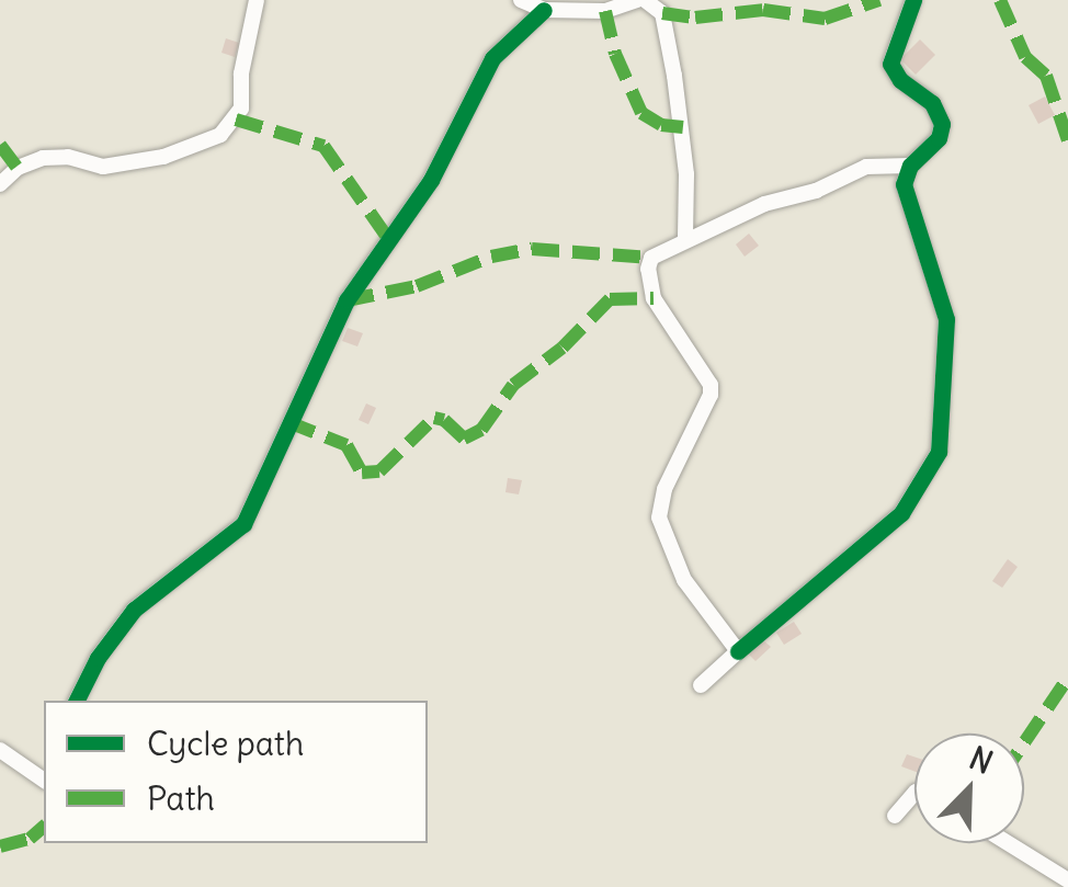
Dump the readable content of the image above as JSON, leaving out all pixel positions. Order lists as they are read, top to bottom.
{
  "legend": ["Cycle path", "Path"],
  "north": "top right"
}
